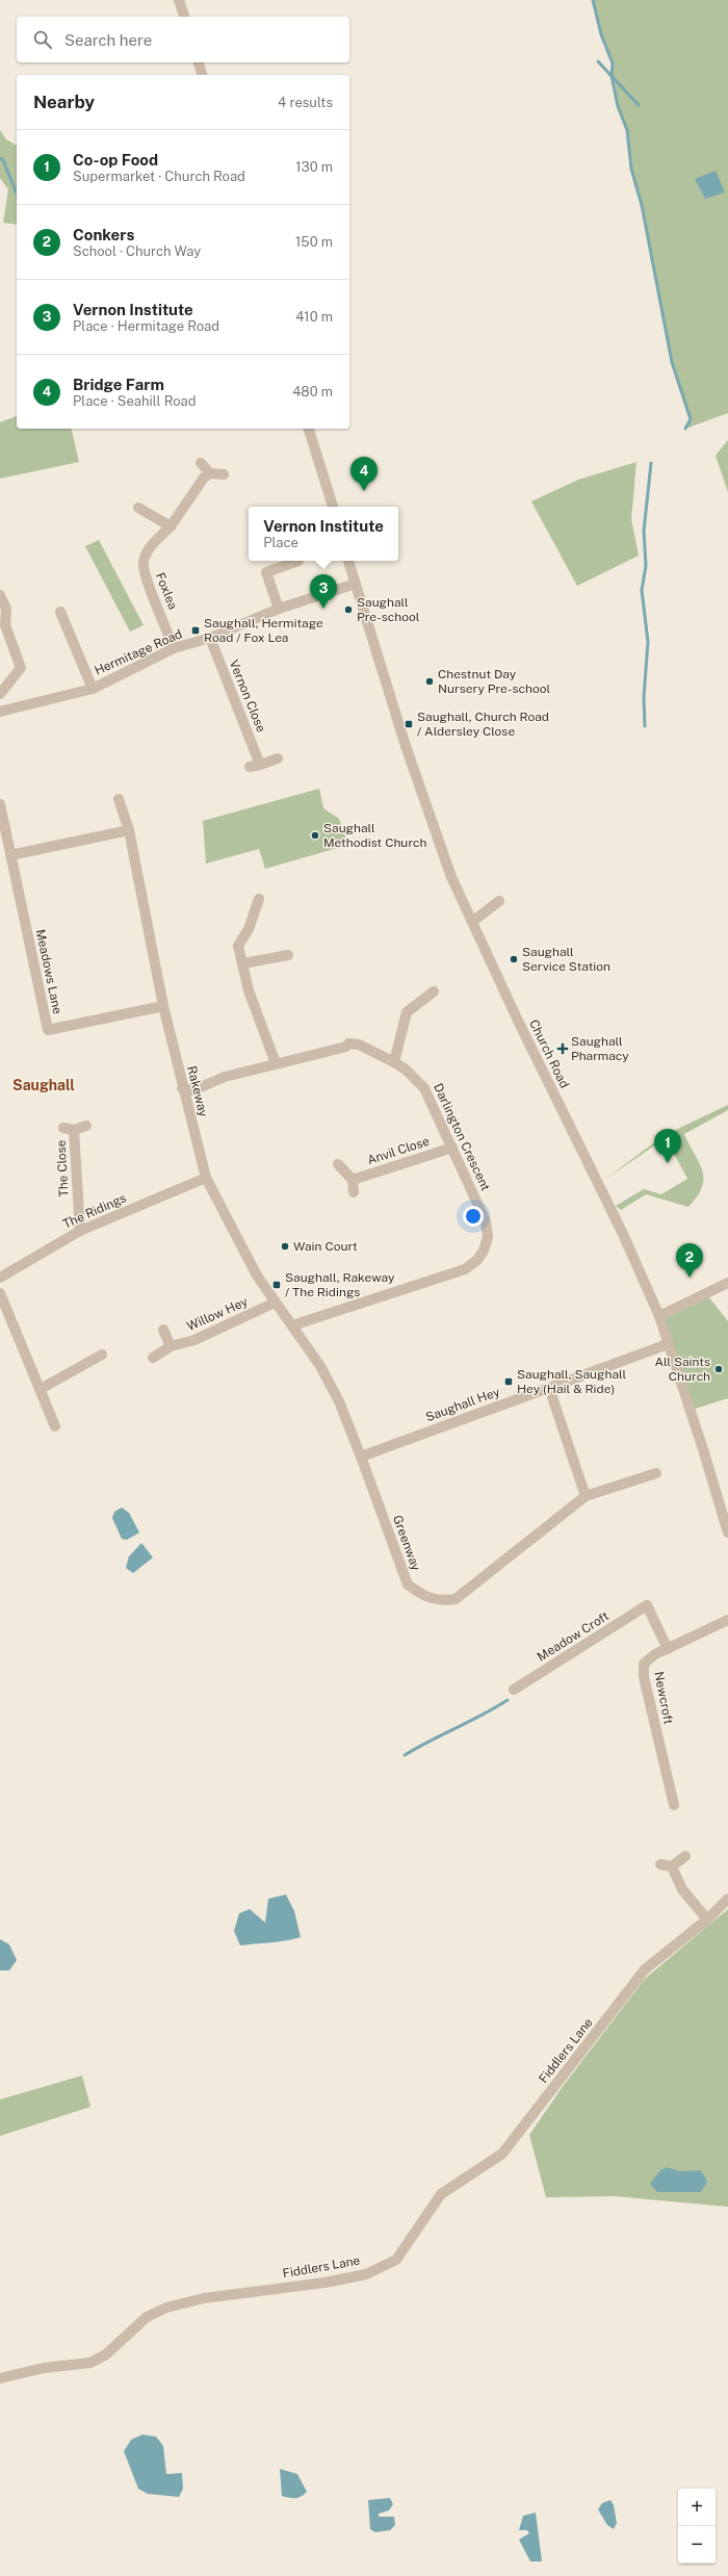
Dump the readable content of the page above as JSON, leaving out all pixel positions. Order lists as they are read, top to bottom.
{
  "streets": {
    "street": [
      "Foxlea",
      "Hermitage Road",
      "Vernon Close",
      "Meadows Lane",
      "Church Road",
      "Rakeway",
      "Darlington Crescent",
      "Anvil Close",
      "The Close",
      "The Ridings",
      "Willow Hey",
      "Saughall Hey",
      "Greenway",
      "Meadow Croft",
      "Newcroft",
      "Fiddlers Lane"
    ]
  },
  "crossings": [
    ["Foxlea", "Hermitage Road"],
    ["Hermitage Road", "Vernon Close"],
    ["Hermitage Road", "Church Road"],
    ["Meadows Lane", "Rakeway"],
    ["Church Road", "Saughall Hey"],
    ["Rakeway", "Darlington Crescent"],
    ["Rakeway", "The Ridings"],
    ["Rakeway", "Willow Hey"],
    ["Rakeway", "Greenway"],
    ["Darlington Crescent", "Anvil Close"],
    ["The Close", "The Ridings"],
    ["Saughall Hey", "Greenway"],
    ["Meadow Croft", "Newcroft"]
  ],
  "districts": ["Saughall"],
  "places": {
    "other": [
      "Saughall Pre-school",
      "Chestnut Day Nursery Pre-school",
      "Saughall Methodist Church",
      "Saughall Service Station",
      "Wain Court",
      "All Saints Church"
    ],
    "transit": [
      "Saughall, Hermitage Road / Fox Lea",
      "Saughall, Church Road / Aldersley Close",
      "Saughall, Rakeway / The Ridings",
      "Saughall, Saughall Hey (Hail & Ride)"
    ],
    "health": ["Saughall Pharmacy"]
  },
  "page": {
    "search": "Search here",
    "heading": ["Nearby", "4 results"],
    "list": [
      {
        "mark": "1",
        "name": "Co-op Food",
        "note": "Supermarket · Church Road",
        "value": "130 m"
      },
      {
        "mark": "2",
        "name": "Conkers",
        "note": "School · Church Way",
        "value": "150 m"
      },
      {
        "mark": "3",
        "name": "Vernon Institute",
        "note": "Place · Hermitage Road",
        "value": "410 m"
      },
      {
        "mark": "4",
        "name": "Bridge Farm",
        "note": "Place · Seahill Road",
        "value": "480 m"
      }
    ],
    "pins": [
      "4",
      "3",
      "1",
      "2"
    ],
    "popup": ["Vernon Institute", "Place"],
    "map_buttons": ["+", "−"]
  }
}
